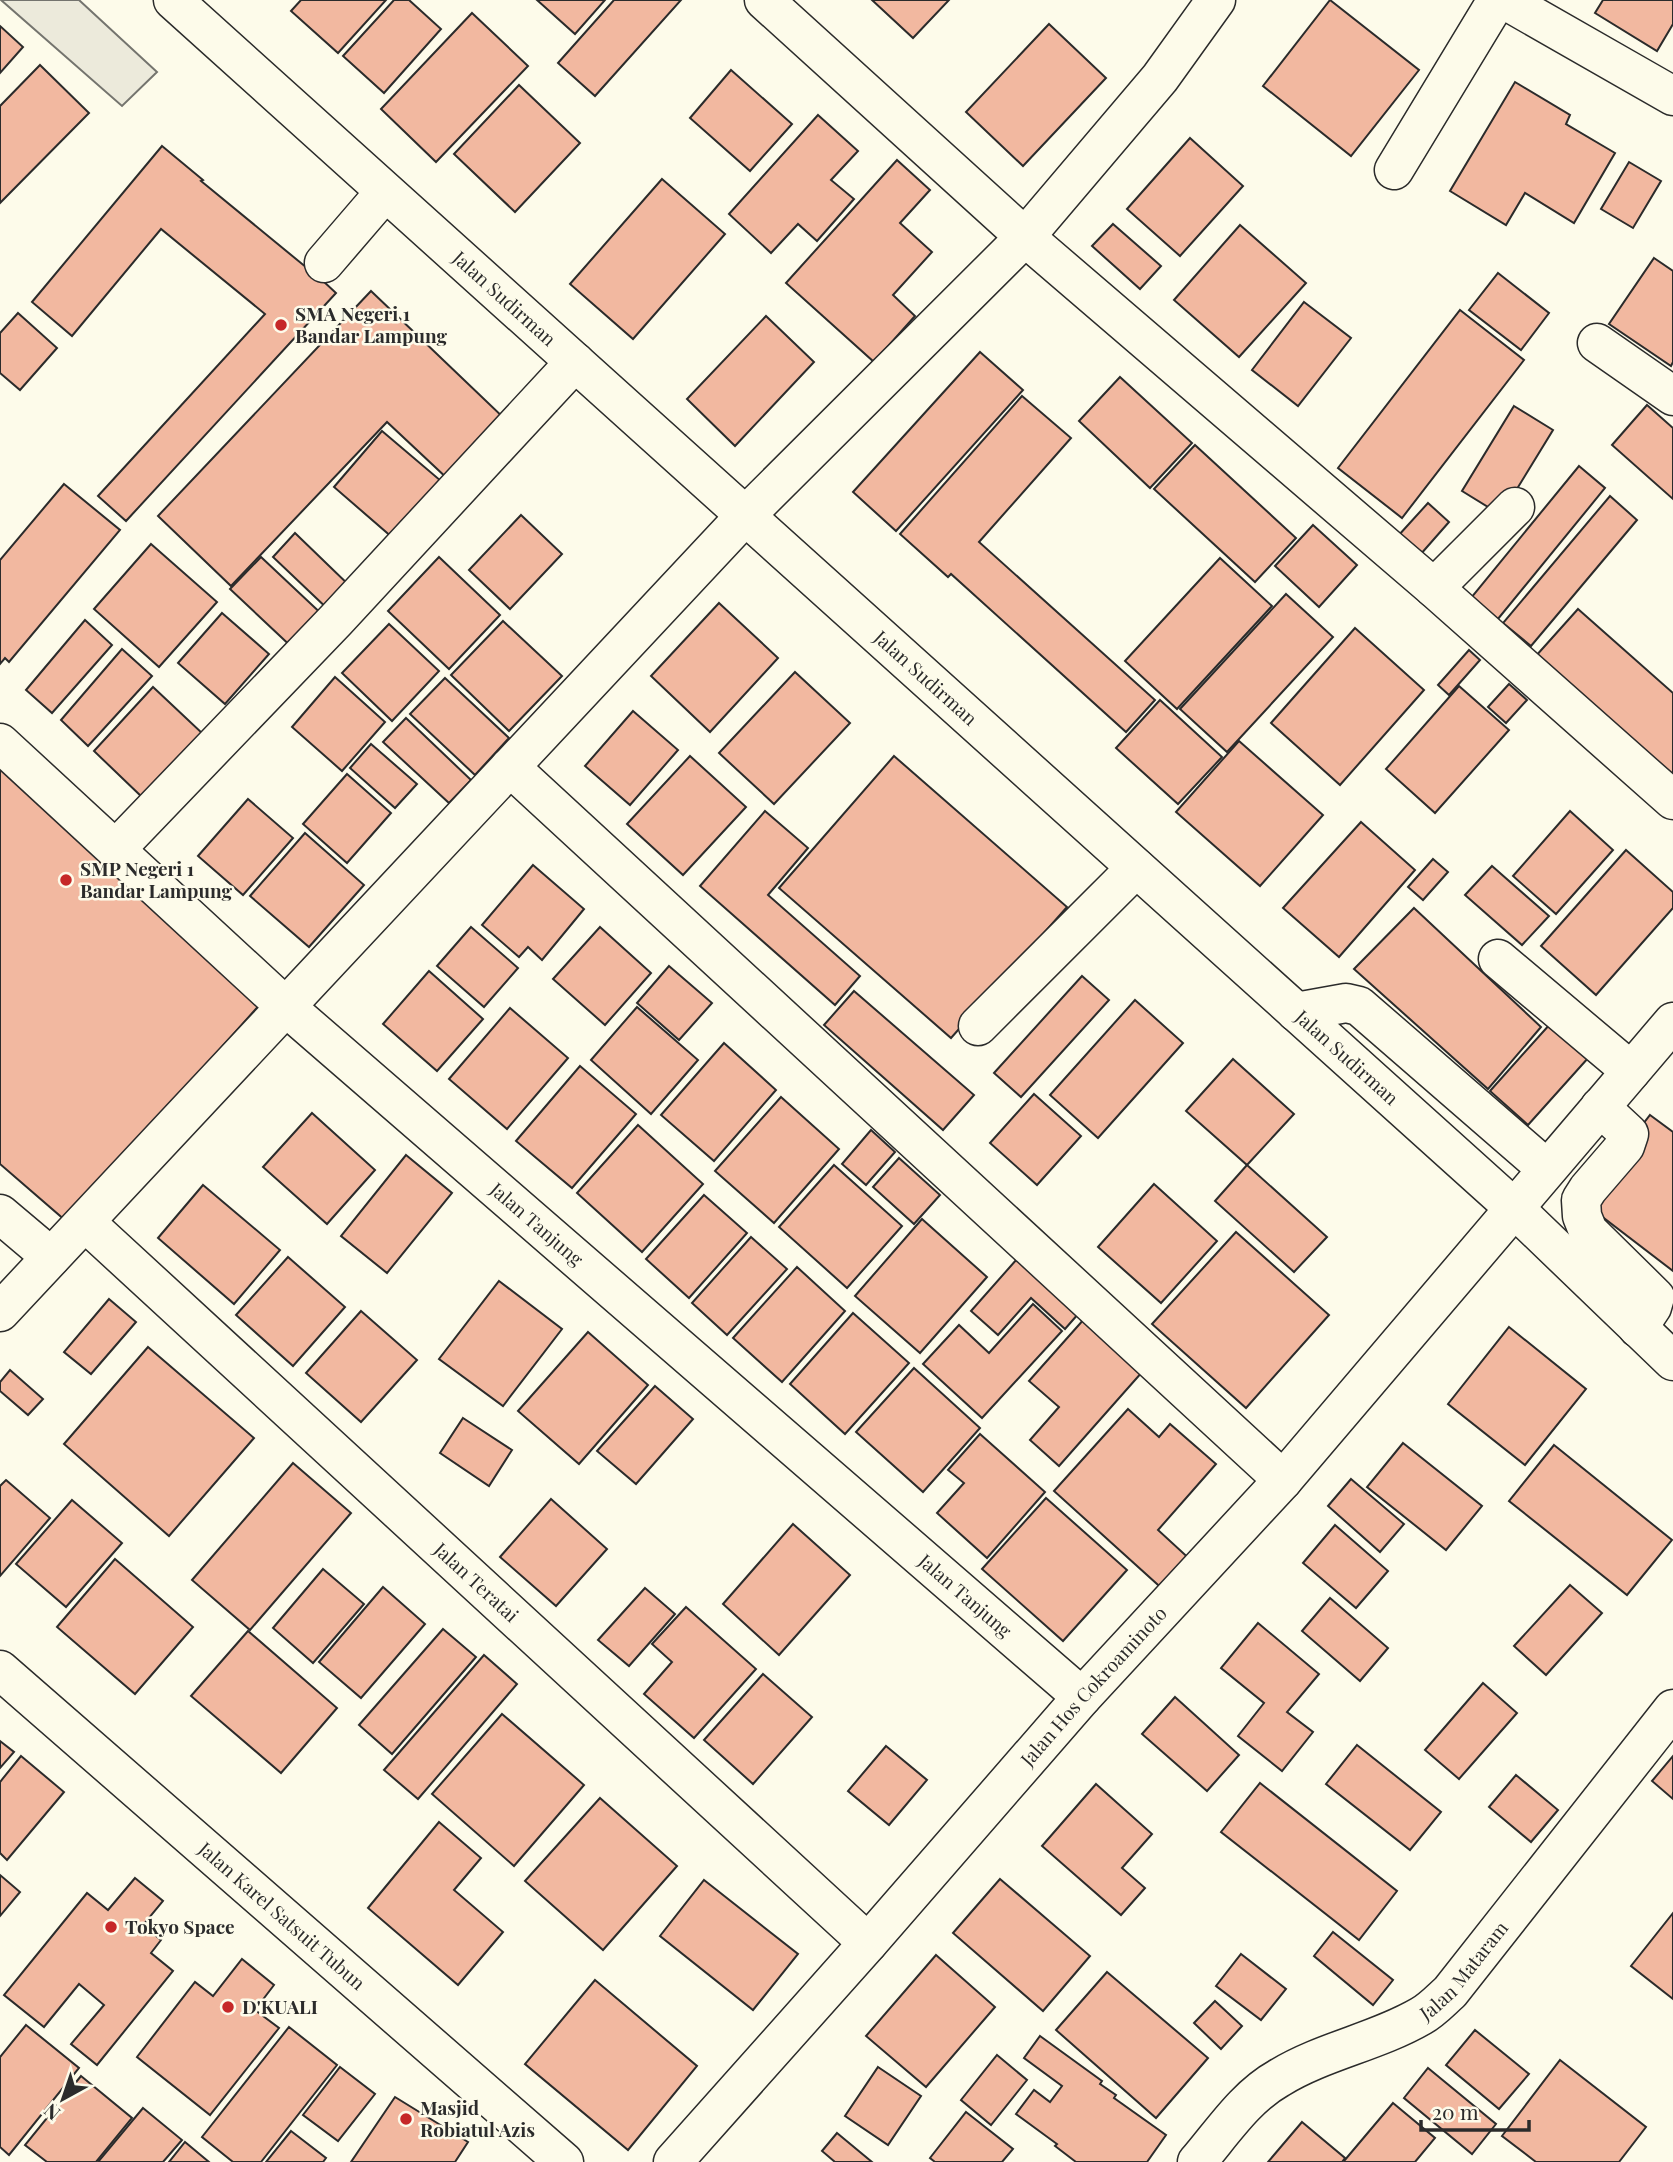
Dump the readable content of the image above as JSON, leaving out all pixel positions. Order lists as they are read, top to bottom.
{
  "streets": {
    "street": [
      "Jalan Sudirman",
      "Jalan Tanjung",
      "Jalan Teratai",
      "Jalan Hos Cokroaminoto",
      "Jalan Karel Satsuit Tubun",
      "Jalan Mataram"
    ]
  },
  "crossings": [
    ["Jalan Sudirman", "Jalan Hos Cokroaminoto"],
    ["Jalan Tanjung", "Jalan Hos Cokroaminoto"],
    ["Jalan Teratai", "Jalan Hos Cokroaminoto"]
  ],
  "places": [
    "SMA Negeri 1 Bandar Lampung",
    "SMP Negeri 1 Bandar Lampung",
    "Tokyo Space",
    "D'KUALI",
    "Masjid Robiatul Azis"
  ],
  "scale_bar": "20 m",
  "north": "bottom left"
}
